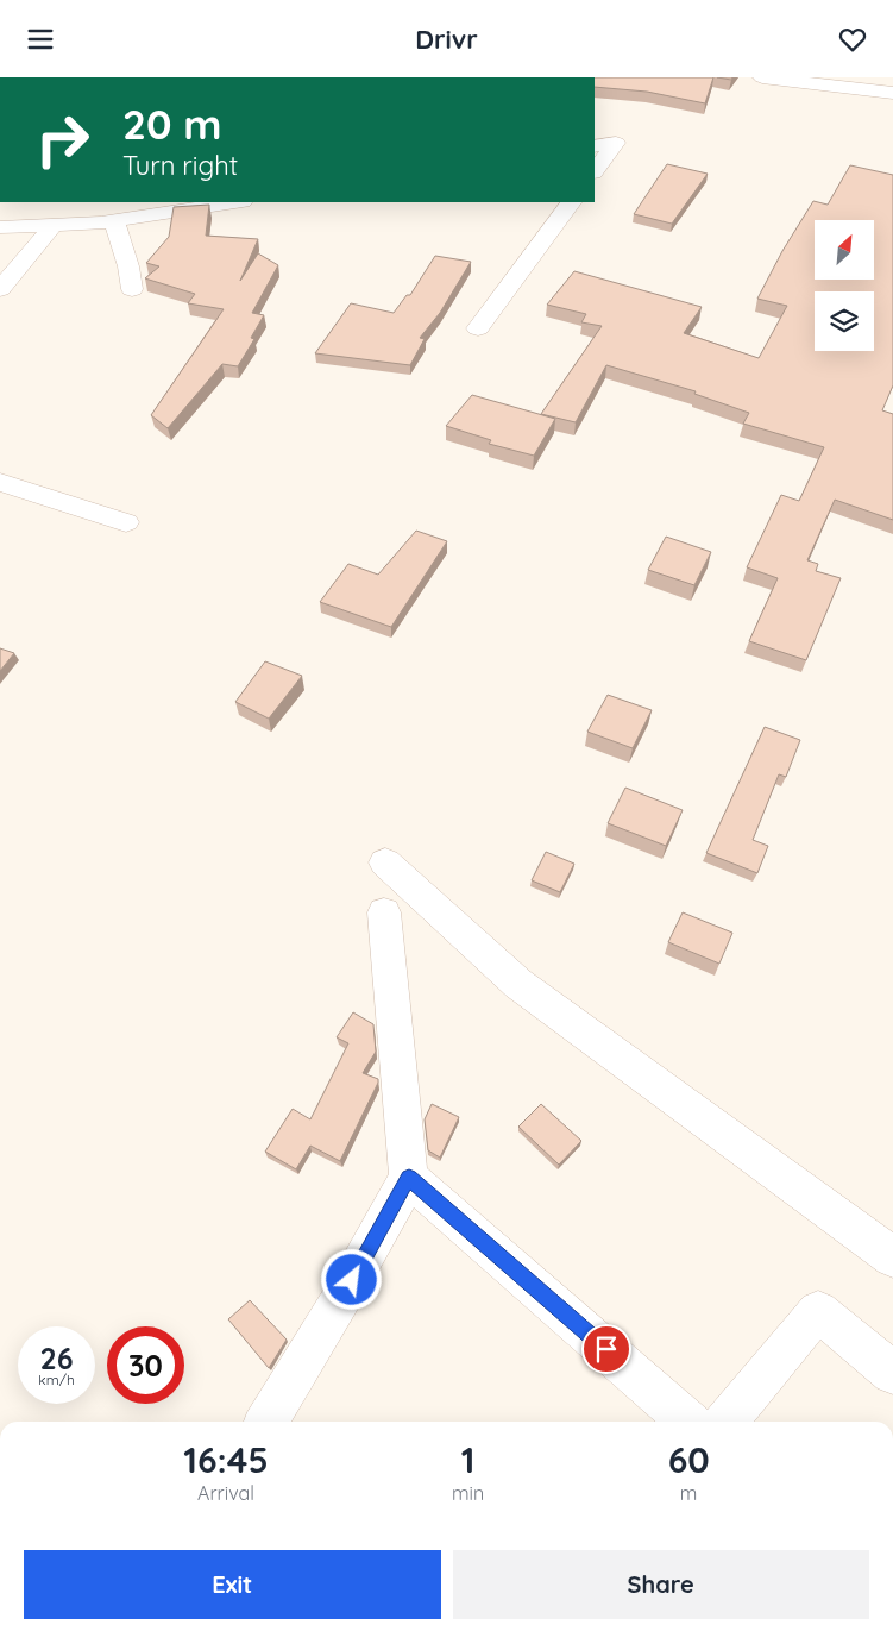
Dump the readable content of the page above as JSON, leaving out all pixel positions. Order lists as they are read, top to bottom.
{
  "north": "top right",
  "page": {
    "header": "Drivr",
    "turn": ["20 m", "Turn right"],
    "speed": "26 km/h",
    "limit": "30",
    "eta": [
      "16:45",
      "Arrival",
      "1",
      "min",
      "60",
      "m"
    ],
    "buttons": ["Exit", "Share"]
  }
}
